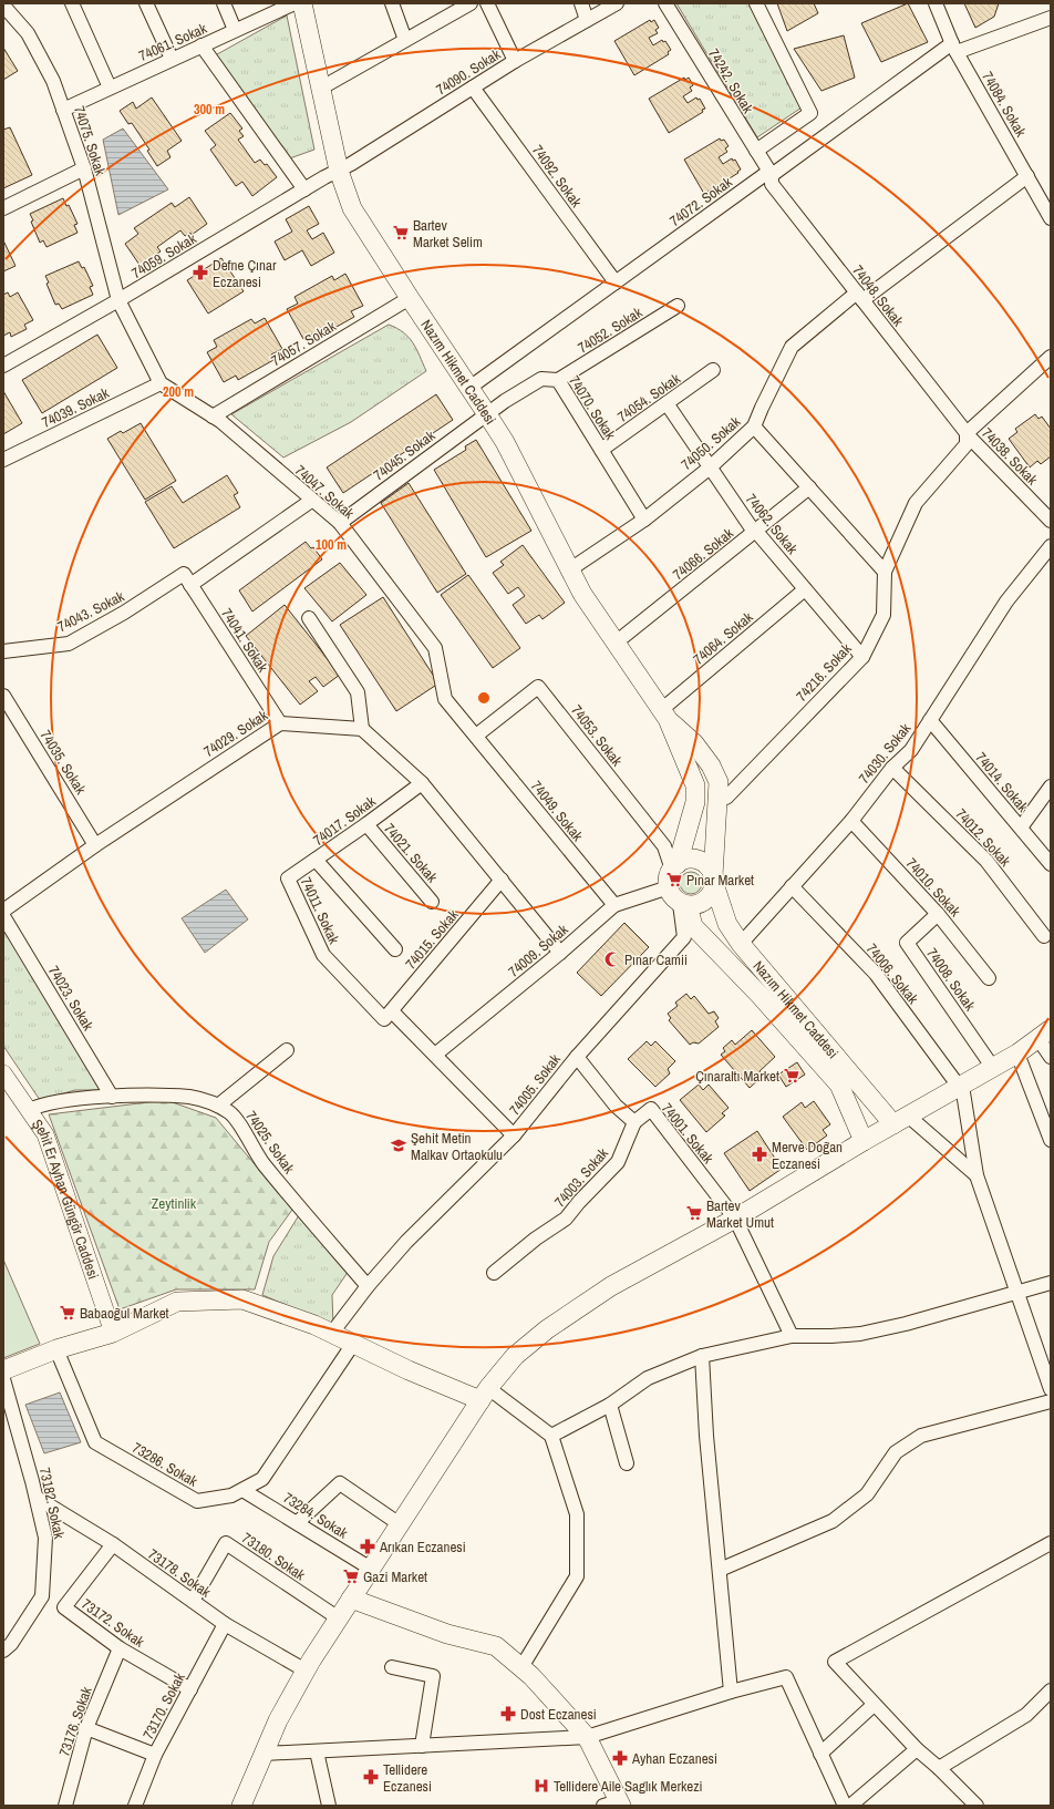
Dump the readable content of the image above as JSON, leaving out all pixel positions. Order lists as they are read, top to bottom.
{
  "streets": {
    "main road": ["Nazım Hikmet Caddesi"],
    "street": [
      "74061. Sokak",
      "74090. Sokak",
      "74242. Sokak",
      "74084. Sokak",
      "74075. Sokak",
      "74092. Sokak",
      "74072. Sokak",
      "74059. Sokak",
      "74048. Sokak",
      "74052. Sokak",
      "74057. Sokak",
      "74054. Sokak",
      "74039. Sokak",
      "74070. Sokak",
      "74050. Sokak",
      "74045. Sokak",
      "74038. Sokak",
      "74047. Sokak",
      "74062. Sokak",
      "74066. Sokak",
      "74043. Sokak",
      "74064. Sokak",
      "74041. Sokak",
      "74216. Sokak",
      "74029. Sokak",
      "74053. Sokak",
      "74030. Sokak",
      "74035. Sokak",
      "74014. Sokak",
      "74049. Sokak",
      "74017. Sokak",
      "74012. Sokak",
      "74021. Sokak",
      "74010. Sokak",
      "74011. Sokak",
      "74015. Sokak",
      "74009. Sokak",
      "74006. Sokak",
      "74008. Sokak",
      "74023. Sokak",
      "74005. Sokak",
      "74001. Sokak",
      "74025. Sokak",
      "74003. Sokak",
      "Şehit Er Ayhan Güngör Caddesi",
      "73286. Sokak",
      "73182. Sokak",
      "73284. Sokak",
      "73180. Sokak",
      "73178. Sokak",
      "73172. Sokak",
      "73170. Sokak",
      "73176. Sokak"
    ]
  },
  "crossings": [
    ["74061. Sokak", "74075. Sokak"],
    ["74090. Sokak", "74092. Sokak"],
    ["74090. Sokak", "74059. Sokak"],
    ["74090. Sokak", "Nazım Hikmet Caddesi"],
    ["74242. Sokak", "74072. Sokak"],
    ["74242. Sokak", "74048. Sokak"],
    ["74084. Sokak", "74072. Sokak"],
    ["74084. Sokak", "74050. Sokak"],
    ["74075. Sokak", "74059. Sokak"],
    ["74092. Sokak", "74072. Sokak"],
    ["74072. Sokak", "74048. Sokak"],
    ["74072. Sokak", "Nazım Hikmet Caddesi"],
    ["74059. Sokak", "Nazım Hikmet Caddesi"],
    ["74048. Sokak", "74050. Sokak"],
    ["74048. Sokak", "74038. Sokak"],
    ["74048. Sokak", "74216. Sokak"],
    ["74052. Sokak", "74070. Sokak"],
    ["74057. Sokak", "Nazım Hikmet Caddesi"],
    ["74057. Sokak", "74047. Sokak"],
    ["Nazım Hikmet Caddesi", "74070. Sokak"],
    ["Nazım Hikmet Caddesi", "74050. Sokak"],
    ["Nazım Hikmet Caddesi", "74045. Sokak"],
    ["Nazım Hikmet Caddesi", "74066. Sokak"],
    ["Nazım Hikmet Caddesi", "74064. Sokak"],
    ["Nazım Hikmet Caddesi", "74216. Sokak"],
    ["Nazım Hikmet Caddesi", "74053. Sokak"],
    ["Nazım Hikmet Caddesi", "74030. Sokak"],
    ["Nazım Hikmet Caddesi", "74009. Sokak"],
    ["Nazım Hikmet Caddesi", "74005. Sokak"],
    ["74054. Sokak", "74070. Sokak"],
    ["74054. Sokak", "74062. Sokak"],
    ["74039. Sokak", "74047. Sokak"],
    ["74070. Sokak", "74050. Sokak"],
    ["74070. Sokak", "74045. Sokak"],
    ["74050. Sokak", "74062. Sokak"],
    ["74045. Sokak", "74047. Sokak"],
    ["74038. Sokak", "74216. Sokak"],
    ["74047. Sokak", "74053. Sokak"],
    ["74047. Sokak", "74049. Sokak"],
    ["74062. Sokak", "74066. Sokak"],
    ["74062. Sokak", "74064. Sokak"],
    ["74062. Sokak", "74216. Sokak"],
    ["74043. Sokak", "74041. Sokak"],
    ["74041. Sokak", "74029. Sokak"],
    ["74029. Sokak", "74035. Sokak"],
    ["74029. Sokak", "74023. Sokak"],
    ["74053. Sokak", "74049. Sokak"],
    ["74053. Sokak", "74009. Sokak"],
    ["74053. Sokak", "74005. Sokak"],
    ["74030. Sokak", "74014. Sokak"],
    ["74030. Sokak", "74012. Sokak"],
    ["74030. Sokak", "74010. Sokak"],
    ["74030. Sokak", "74006. Sokak"],
    ["74049. Sokak", "74009. Sokak"],
    ["74017. Sokak", "74021. Sokak"],
    ["74017. Sokak", "74011. Sokak"],
    ["74010. Sokak", "74008. Sokak"],
    ["74011. Sokak", "74015. Sokak"],
    ["74011. Sokak", "74009. Sokak"],
    ["74011. Sokak", "74005. Sokak"],
    ["74009. Sokak", "74005. Sokak"],
    ["74023. Sokak", "74025. Sokak"],
    ["74005. Sokak", "74025. Sokak"],
    ["74001. Sokak", "74003. Sokak"],
    ["74025. Sokak", "Şehit Er Ayhan Güngör Caddesi"],
    ["73286. Sokak", "73284. Sokak"],
    ["73182. Sokak", "73178. Sokak"],
    ["73180. Sokak", "73178. Sokak"],
    ["73178. Sokak", "73172. Sokak"],
    ["73178. Sokak", "73170. Sokak"],
    ["73172. Sokak", "73170. Sokak"],
    ["73172. Sokak", "73176. Sokak"]
  ],
  "parks": ["Zeytinlik"],
  "places": {
    "supermarket": [
      "Bartev Market Selim",
      "Pınar Market",
      "Çınaraltı Market",
      "Bartev Market Umut",
      "Babaoğul Market",
      "Gazi Market"
    ],
    "pharmacy": [
      "Defne Çınar Eczanesi",
      "Merve Doğan Eczanesi",
      "Arıkan Eczanesi",
      "Dost Eczanesi",
      "Ayhan Eczanesi",
      "Tellidere Eczanesi"
    ],
    "mosque": ["Pınar Camii"],
    "school or university": ["Şehit Metin Malkav Ortaokulu"],
    "hospital": ["Tellidere Aile Saglık Merkezi"]
  },
  "rings": ["300 m", "200 m", "100 m"]
}
